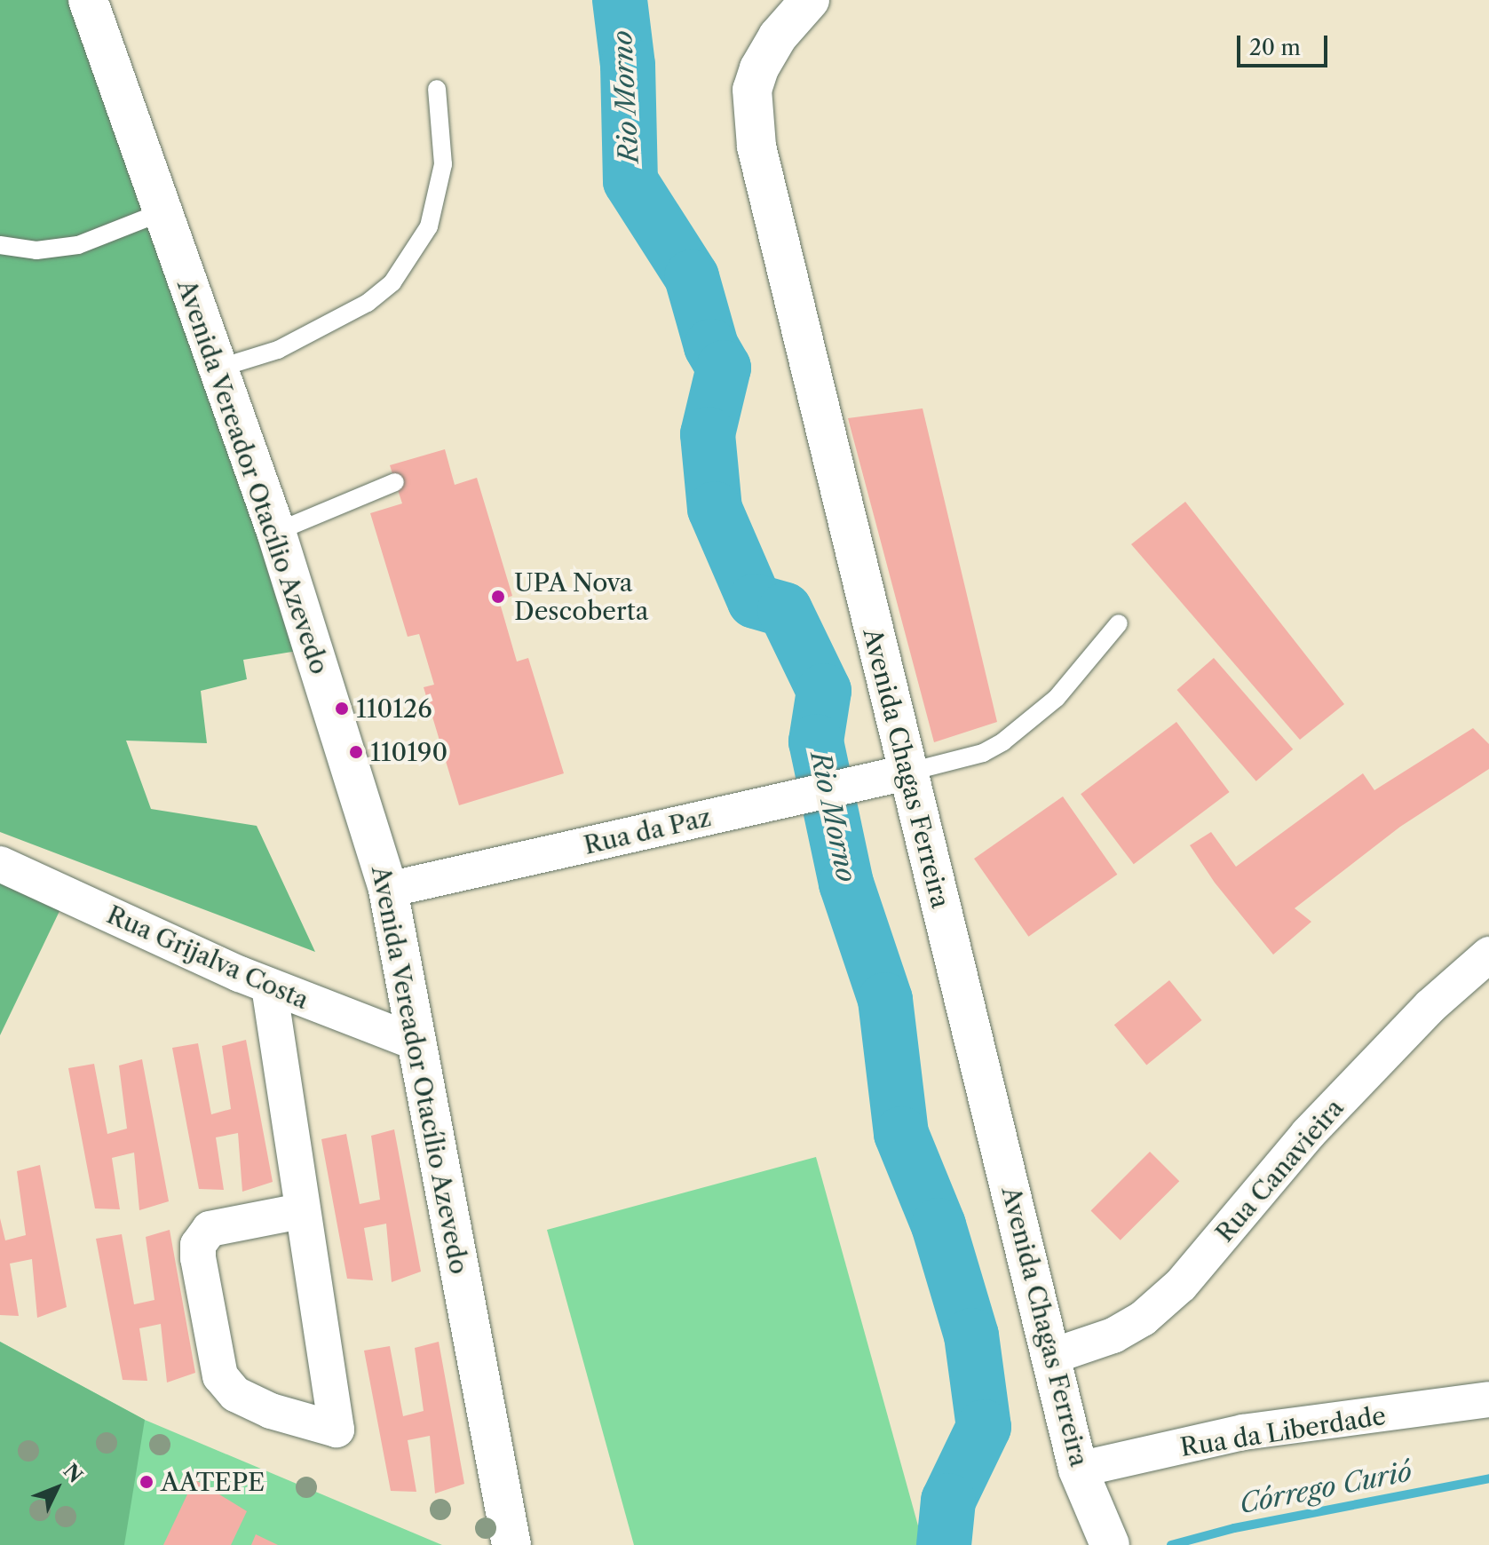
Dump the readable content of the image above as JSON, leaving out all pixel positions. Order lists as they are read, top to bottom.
{
  "streets": {
    "main road": ["Avenida Vereador Otacílio Azevedo", "Avenida Chagas Ferreira"],
    "street": [
      "Rua da Paz",
      "Rua Grijalva Costa",
      "Rua Canavieira",
      "Rua da Liberdade"
    ]
  },
  "crossings": [
    ["Avenida Vereador Otacílio Azevedo", "Rua da Paz"],
    ["Avenida Vereador Otacílio Azevedo", "Rua Grijalva Costa"],
    ["Avenida Chagas Ferreira", "Rua da Paz"],
    ["Avenida Chagas Ferreira", "Rua Canavieira"],
    ["Avenida Chagas Ferreira", "Rua da Liberdade"]
  ],
  "water": ["Rio Morno", "Córrego Curió"],
  "places": [
    "UPA Nova Descoberta",
    "110126",
    "110190",
    "AATEPE"
  ],
  "scale_bar": "20 m",
  "north": "top right"
}
